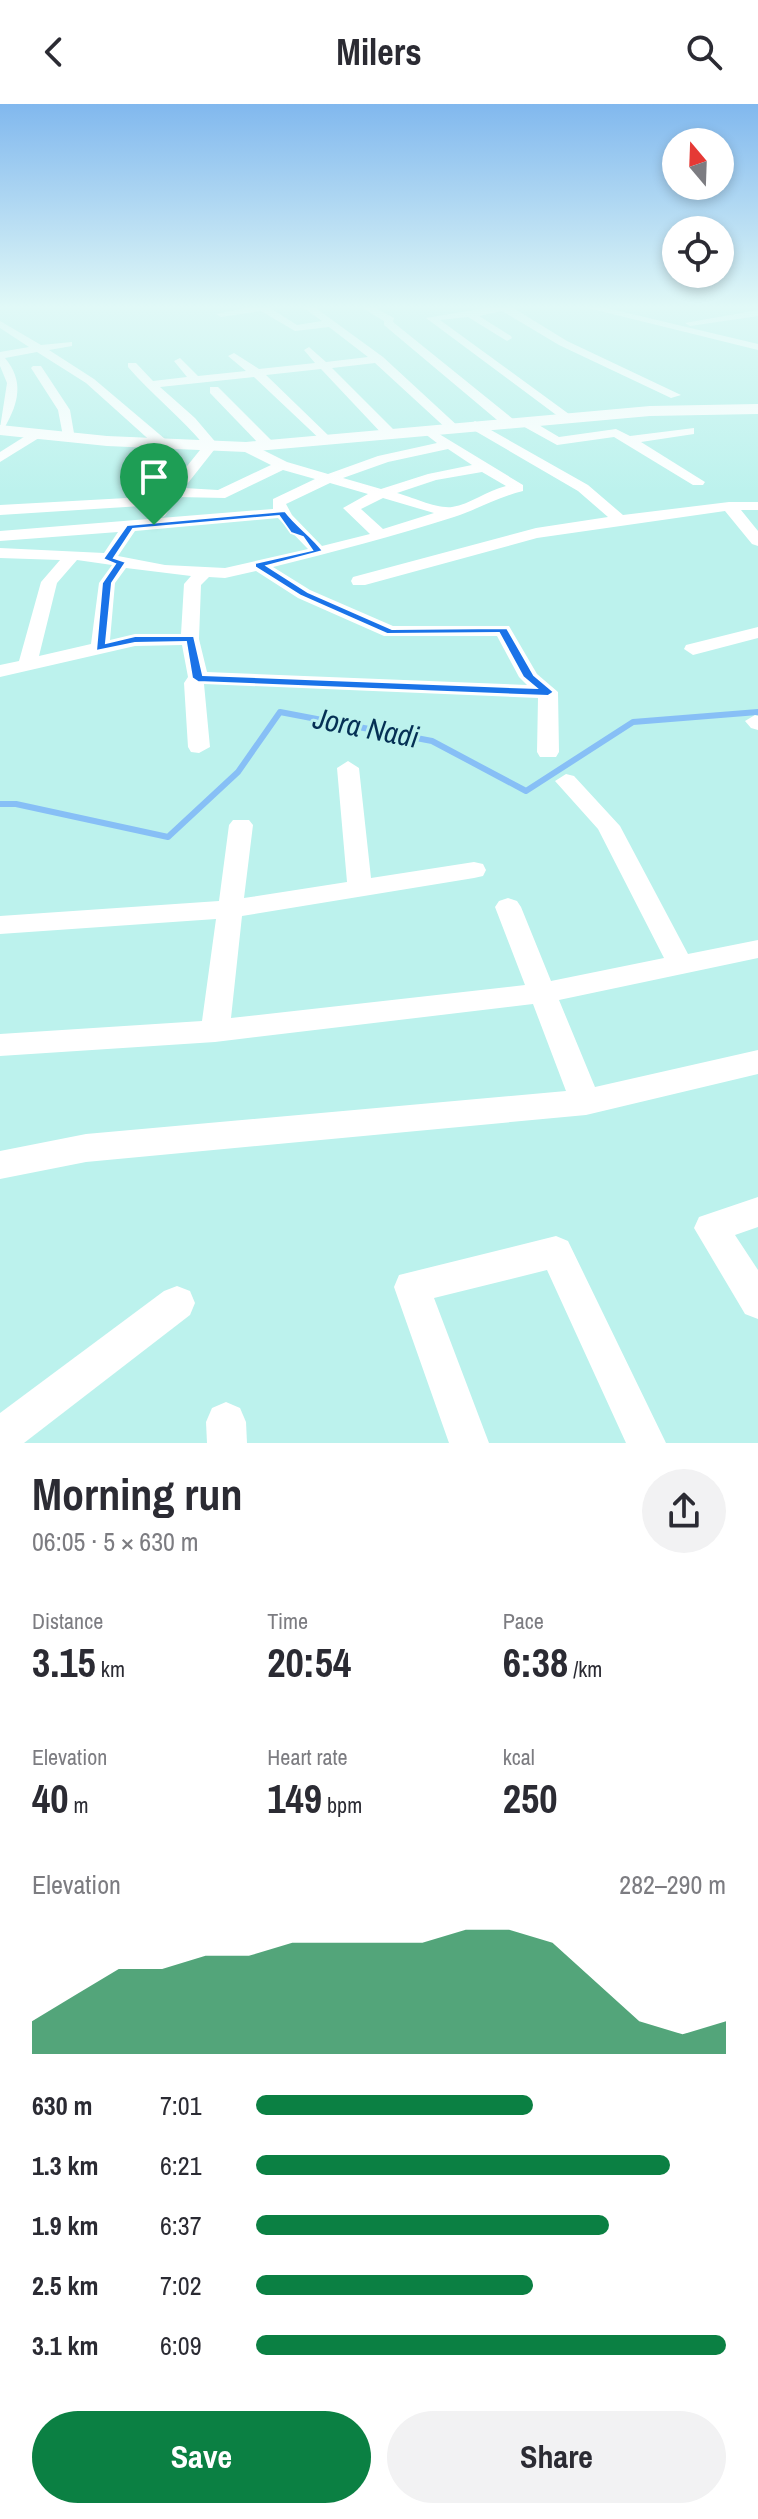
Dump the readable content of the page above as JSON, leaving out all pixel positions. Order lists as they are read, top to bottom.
{
  "water": ["Jora Nadi"],
  "north": "top",
  "page": {
    "header": "Milers",
    "heading": ["Morning run", "06:05 · 5 × 630 m"],
    "stats": [
      ["Distance", "3.15 km"],
      ["Time", "20:54"],
      ["Pace", "6:38 /km"],
      ["Elevation", "40 m"],
      ["Heart rate", "149 bpm"],
      ["kcal", "250"]
    ],
    "chart": ["Elevation", "282–290 m"],
    "list": [
      {
        "name": "630 m",
        "note": "7:01"
      },
      {
        "name": "1.3 km",
        "note": "6:21"
      },
      {
        "name": "1.9 km",
        "note": "6:37"
      },
      {
        "name": "2.5 km",
        "note": "7:02"
      },
      {
        "name": "3.1 km",
        "note": "6:09"
      }
    ],
    "buttons": ["Save", "Share"]
  }
}
